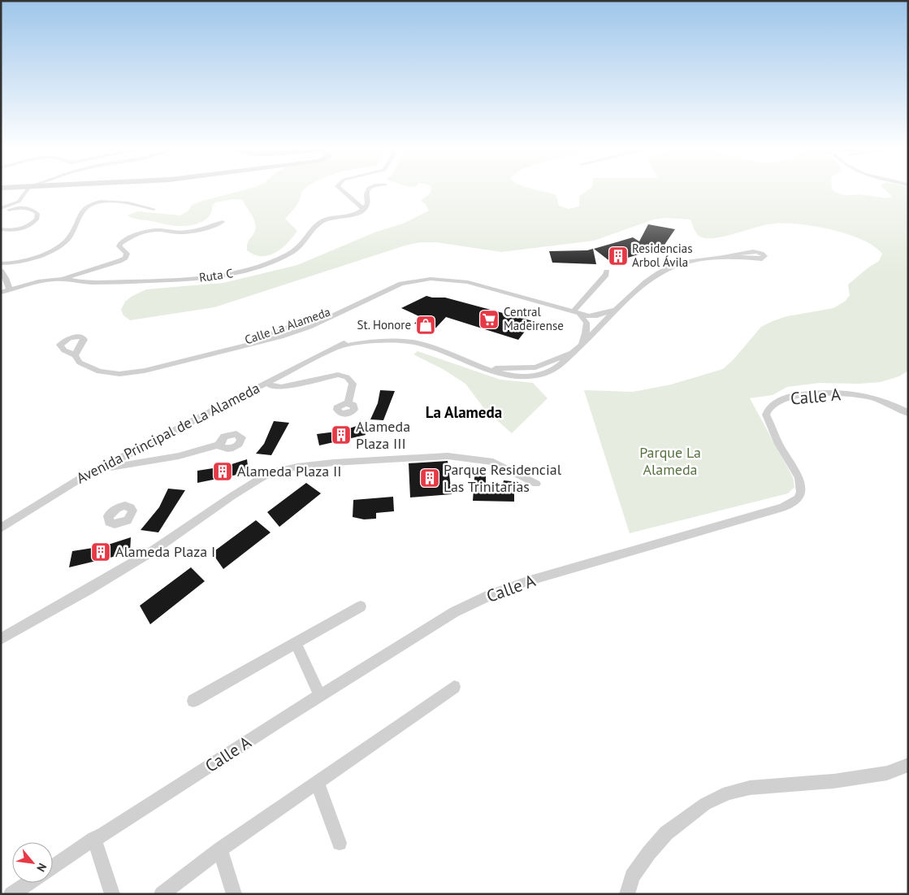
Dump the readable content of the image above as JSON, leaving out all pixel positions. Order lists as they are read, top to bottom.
{
  "streets": {
    "street": [
      "Ruta C",
      "Calle La Alameda",
      "Calle A",
      "Avenida Principal de La Alameda"
    ]
  },
  "crossings": [
    ["Calle La Alameda", "Avenida Principal de La Alameda"]
  ],
  "districts": ["La Alameda"],
  "parks": ["Parque La Alameda"],
  "places": {
    "building": [
      "Residencias Arbol Ávila",
      "Alameda Plaza III",
      "Alameda Plaza II",
      "Parque Residencial Las Trinitarias",
      "Alameda Plaza I"
    ],
    "supermarket": ["Central Madeirense"],
    "shop": ["St. Honore"]
  },
  "north": "bottom right"
}
